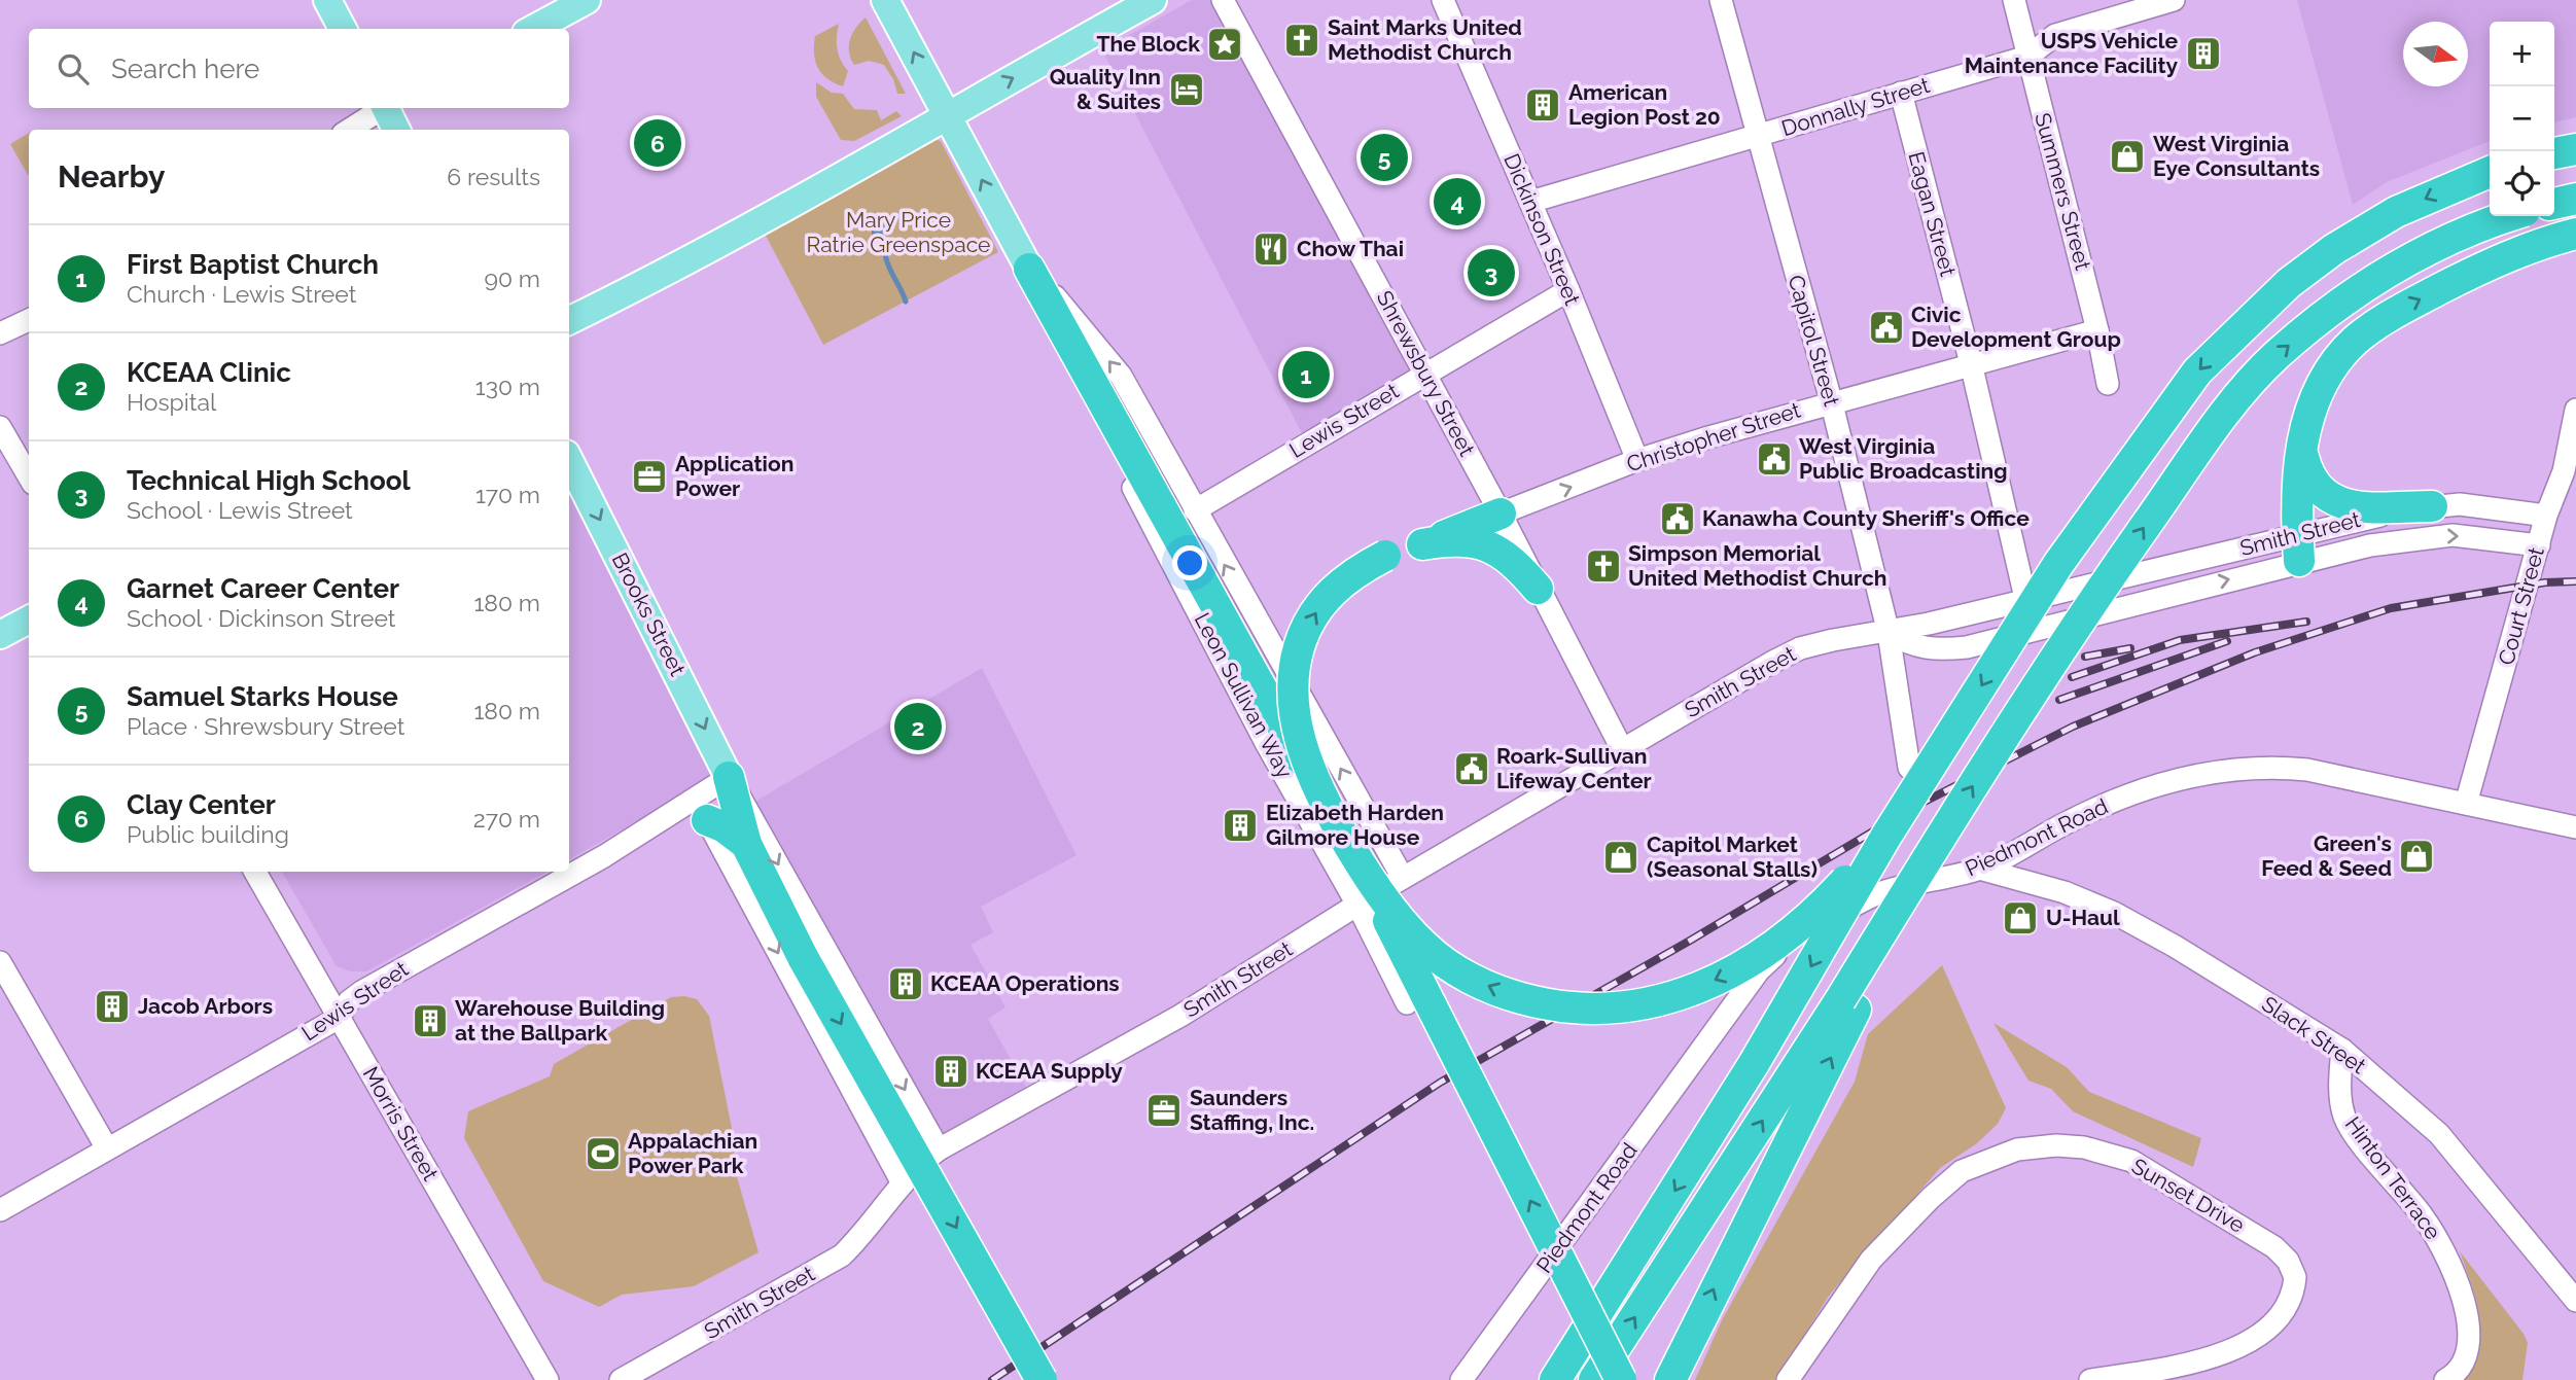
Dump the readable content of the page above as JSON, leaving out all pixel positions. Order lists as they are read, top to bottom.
{
  "streets": {
    "main road": ["Brooks Street", "Leon Sullivan Way"],
    "street": [
      "Donnally Street",
      "Summers Street",
      "Eagan Street",
      "Dickinson Street",
      "Capitol Street",
      "Shrewsbury Street",
      "Lewis Street",
      "Christopher Street",
      "Smith Street",
      "Court Street",
      "Piedmont Road",
      "Slack Street",
      "Morris Street",
      "Hinton Terrace",
      "Sunset Drive"
    ]
  },
  "crossings": [
    ["Donnally Street", "Summers Street"],
    ["Donnally Street", "Eagan Street"],
    ["Donnally Street", "Dickinson Street"],
    ["Donnally Street", "Capitol Street"],
    ["Summers Street", "Christopher Street"],
    ["Eagan Street", "Christopher Street"],
    ["Eagan Street", "Smith Street"],
    ["Dickinson Street", "Lewis Street"],
    ["Dickinson Street", "Christopher Street"],
    ["Capitol Street", "Christopher Street"],
    ["Capitol Street", "Smith Street"],
    ["Shrewsbury Street", "Lewis Street"],
    ["Shrewsbury Street", "Christopher Street"],
    ["Shrewsbury Street", "Smith Street"],
    ["Lewis Street", "Brooks Street"],
    ["Lewis Street", "Leon Sullivan Way"],
    ["Lewis Street", "Morris Street"],
    ["Smith Street", "Court Street"],
    ["Smith Street", "Leon Sullivan Way"],
    ["Court Street", "Piedmont Road"],
    ["Piedmont Road", "Slack Street"],
    ["Slack Street", "Hinton Terrace"]
  ],
  "one_way": ["Brooks Street", "Leon Sullivan Way"],
  "parks": ["Mary Price Ratrie Greenspace"],
  "places": {
    "church": ["Saint Marks United Methodist Church", "Simpson Memorial United Methodist Church"],
    "place": ["The Block"],
    "building": [
      "USPS Vehicle Maintenance Facility",
      "American Legion Post 20",
      "Elizabeth Harden Gilmore House",
      "KCEAA Operations",
      "Jacob Arbors",
      "Warehouse Building at the Ballpark",
      "KCEAA Supply"
    ],
    "hotel": ["Quality Inn & Suites"],
    "shop": [
      "West Virginia Eye Consultants",
      "Green's Feed & Seed",
      "Capitol Market (Seasonal Stalls)",
      "U-Haul"
    ],
    "restaurant": ["Chow Thai"],
    "public building": [
      "Civic Development Group",
      "West Virginia Public Broadcasting",
      "Kanawha County Sheriff's Office",
      "Roark-Sullivan Lifeway Center"
    ],
    "office": ["Application Power", "Saunders Staffing, Inc."],
    "sports": ["Appalachian Power Park"]
  },
  "north": "right",
  "page": {
    "map_buttons": ["+", "−"],
    "search": "Search here",
    "pins": [
      "6",
      "5",
      "4",
      "3",
      "1",
      "2"
    ],
    "heading": ["Nearby", "6 results"],
    "list": [
      {
        "mark": "1",
        "name": "First Baptist Church",
        "note": "Church · Lewis Street",
        "value": "90 m"
      },
      {
        "mark": "2",
        "name": "KCEAA Clinic",
        "note": "Hospital",
        "value": "130 m"
      },
      {
        "mark": "3",
        "name": "Technical High School",
        "note": "School · Lewis Street",
        "value": "170 m"
      },
      {
        "mark": "4",
        "name": "Garnet Career Center",
        "note": "School · Dickinson Street",
        "value": "180 m"
      },
      {
        "mark": "5",
        "name": "Samuel Starks House",
        "note": "Place · Shrewsbury Street",
        "value": "180 m"
      },
      {
        "mark": "6",
        "name": "Clay Center",
        "note": "Public building",
        "value": "270 m"
      }
    ]
  }
}
